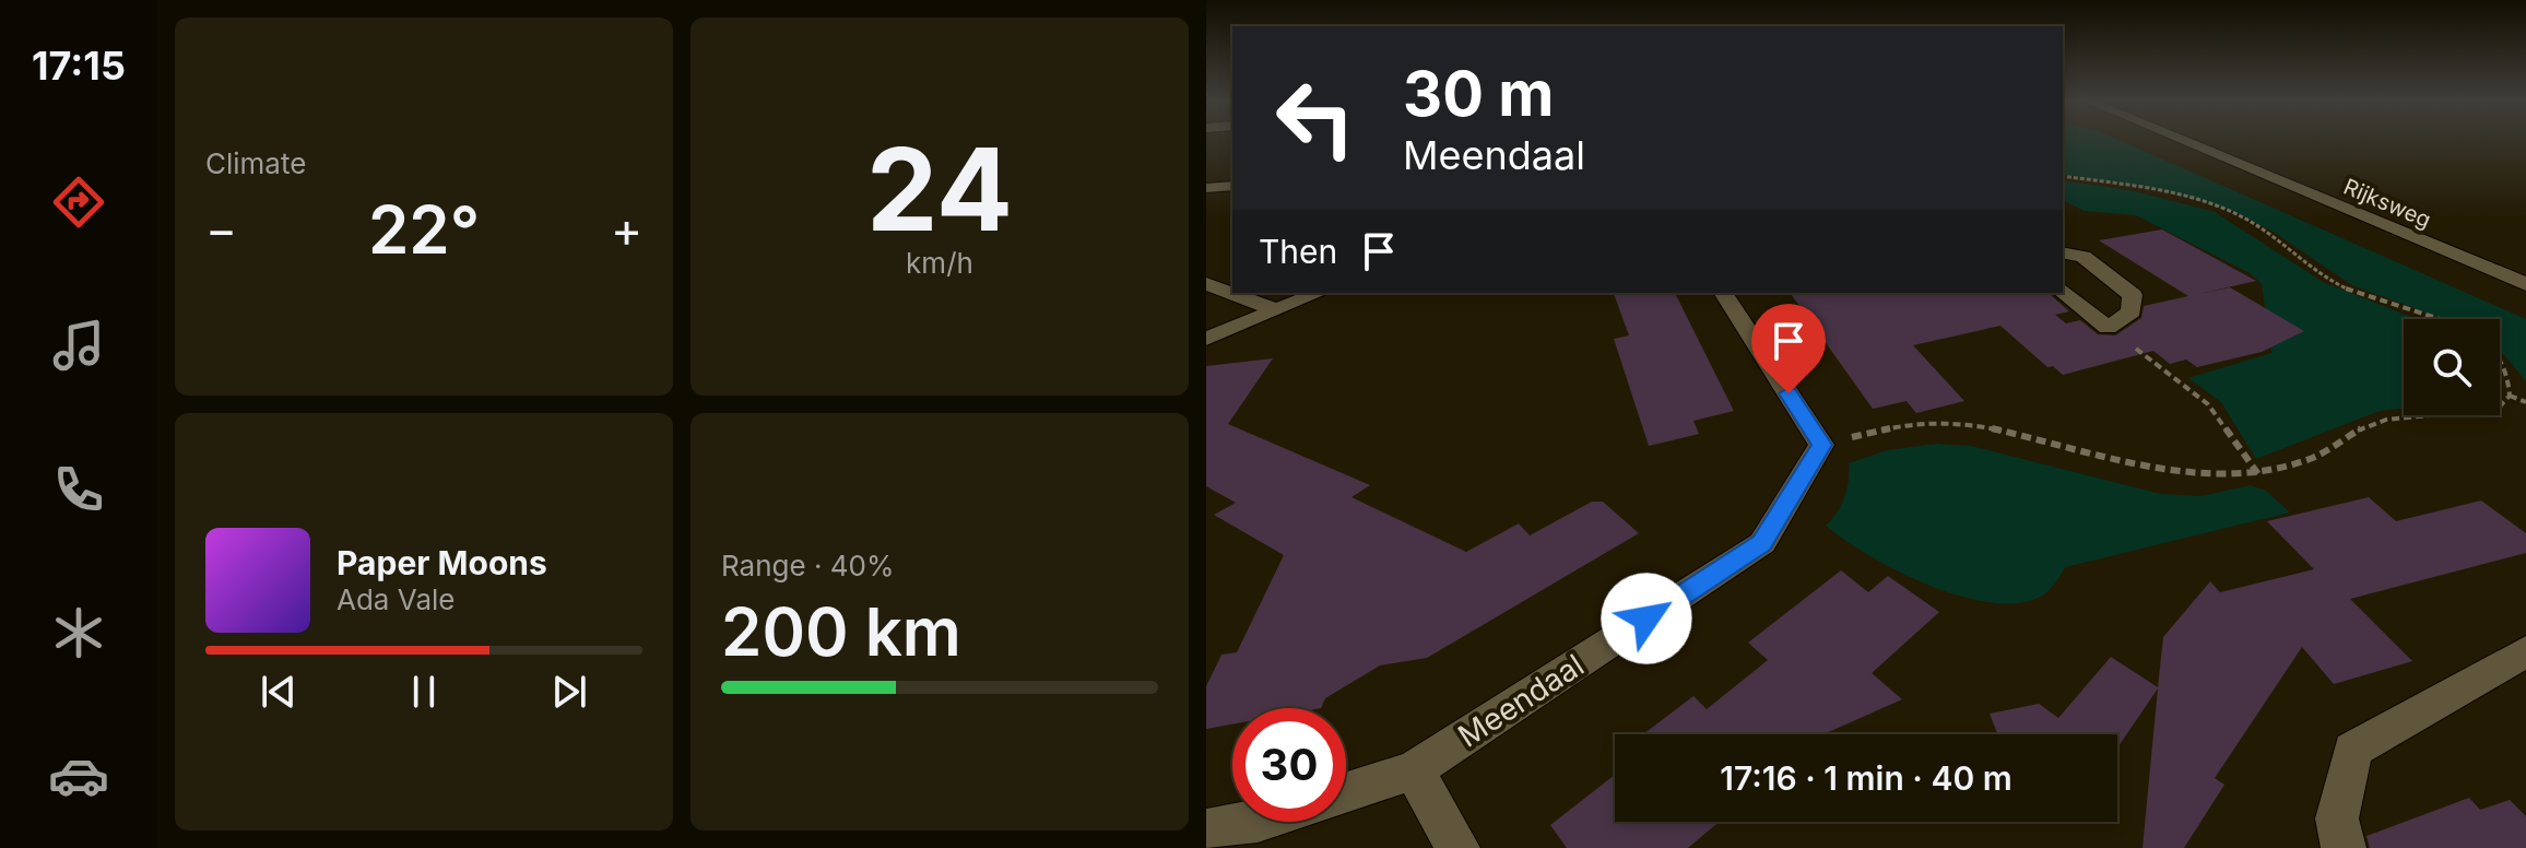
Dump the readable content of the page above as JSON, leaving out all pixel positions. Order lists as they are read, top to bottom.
{
  "streets": {
    "street": ["Rijksweg", "Meendaal"]
  },
  "page": {
    "tabs": "17:15",
    "tile": [
      "Climate",
      ["24", "km/h"],
      ["Range · 40%", "200 km"]
    ],
    "turn": ["30 m", "Meendaal"],
    "heat": ["−", "22°", "+"],
    "then": "Then",
    "song": ["Paper Moons", "Ada Vale"],
    "limit": "30",
    "trip": "17:16 · 1 min · 40 m"
  }
}
